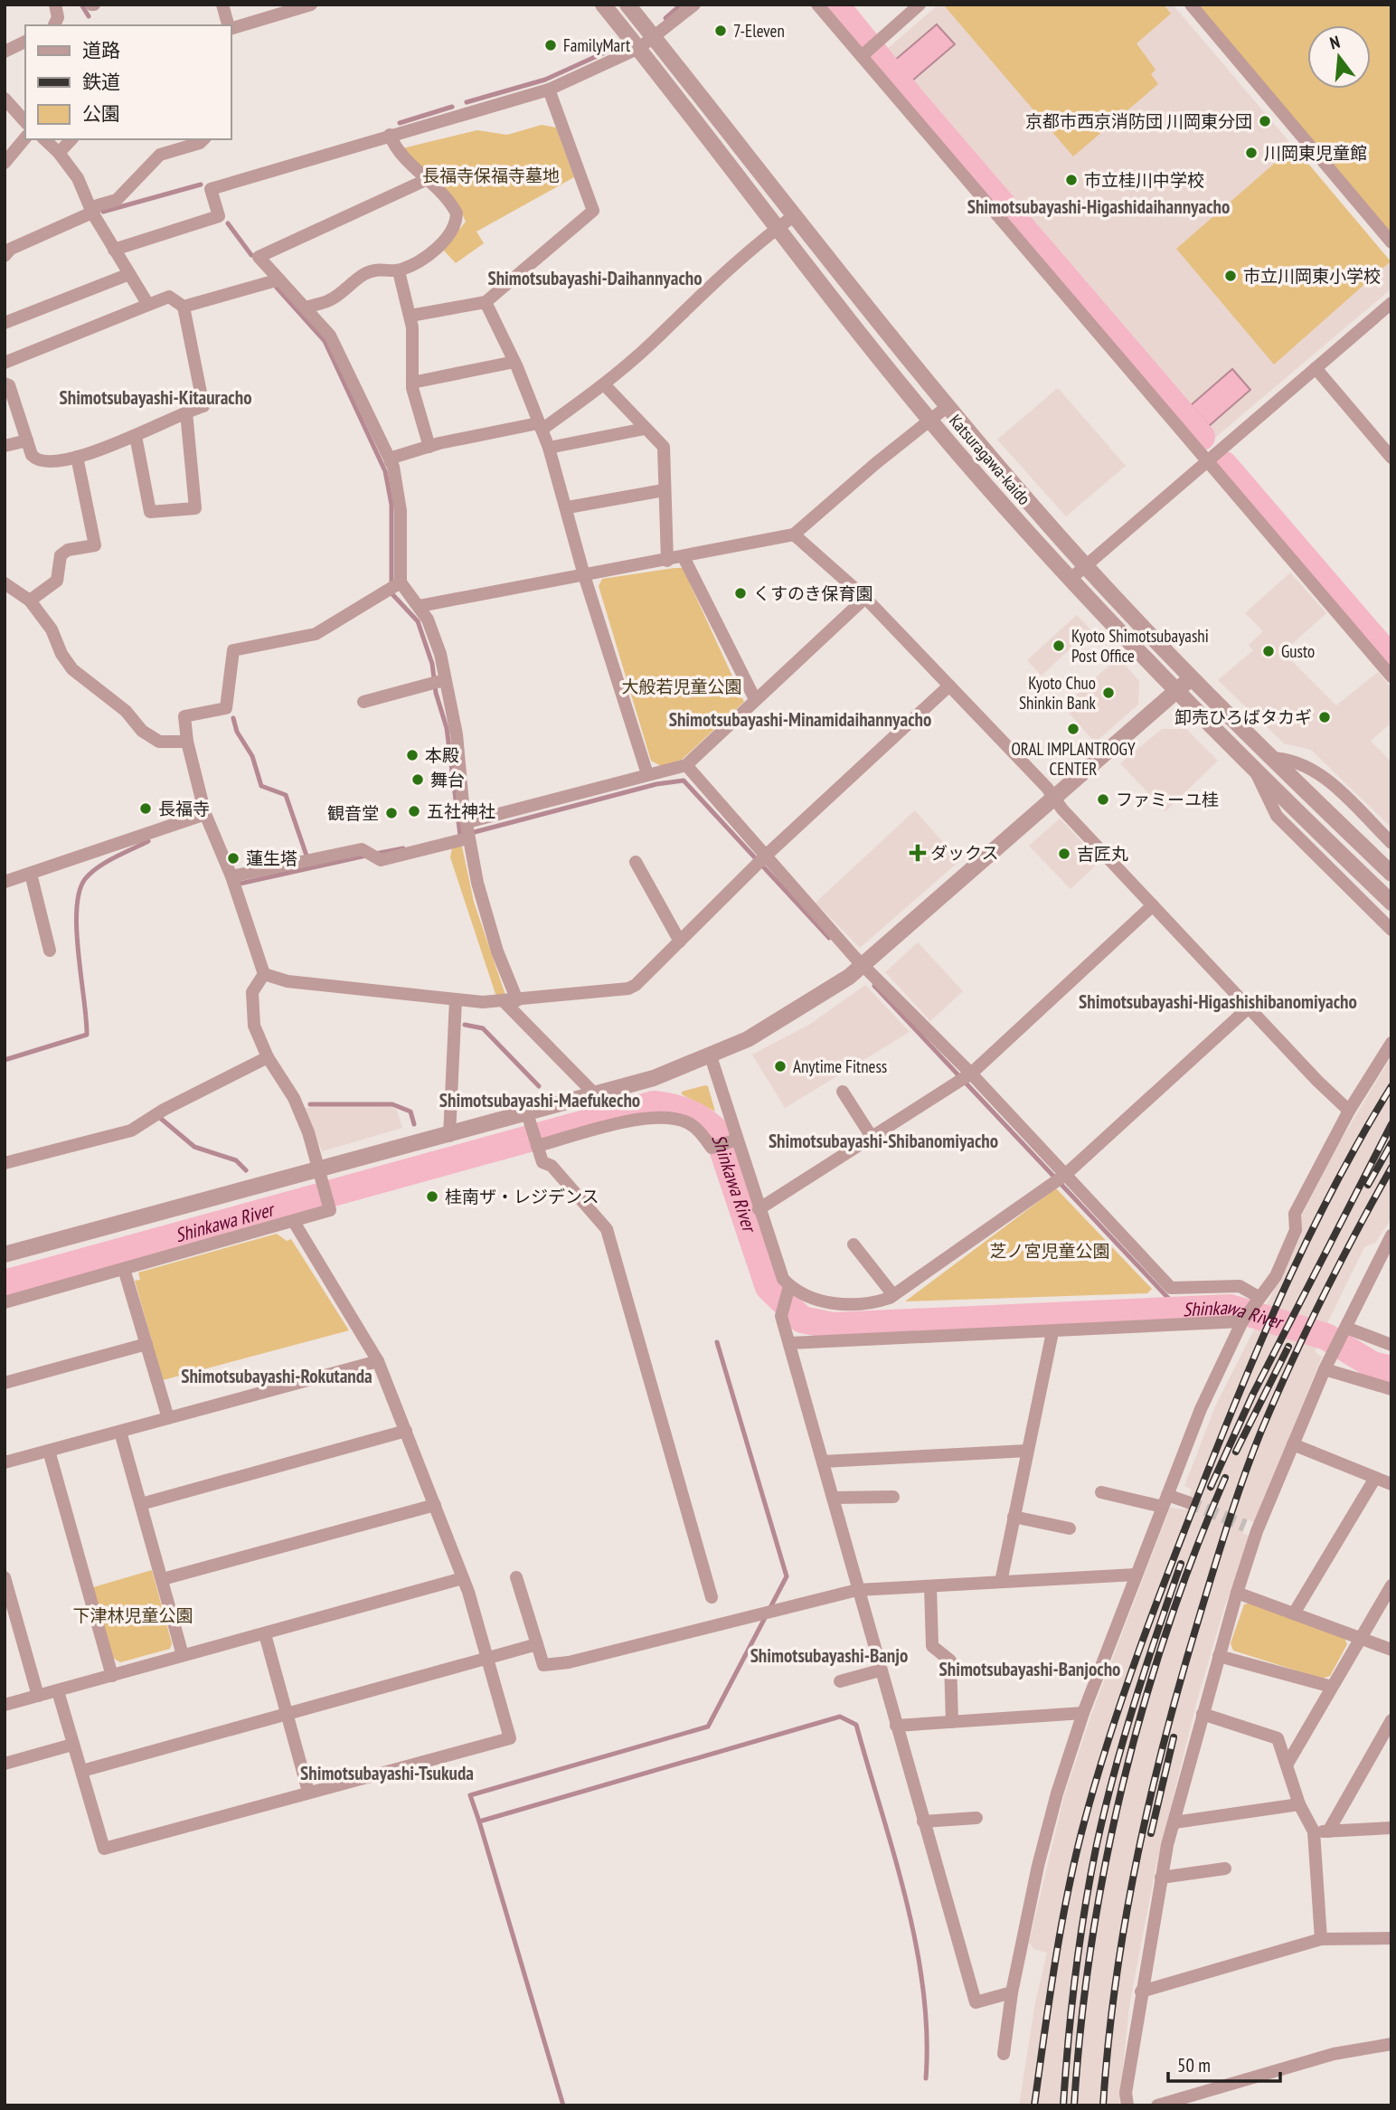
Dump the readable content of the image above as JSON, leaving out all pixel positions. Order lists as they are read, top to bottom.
{
  "streets": {
    "street": ["Katsuragawa-kaido"]
  },
  "districts": [
    "Shimotsubayashi-Higashidaihannyacho",
    "Shimotsubayashi-Daihannyacho",
    "Shimotsubayashi-Kitauracho",
    "Shimotsubayashi-Minamidaihannyacho",
    "Shimotsubayashi-Higashishibanomiyacho",
    "Shimotsubayashi-Maefukecho",
    "Shimotsubayashi-Shibanomiyacho",
    "Shimotsubayashi-Rokutanda",
    "Shimotsubayashi-Banjo",
    "Shimotsubayashi-Banjocho",
    "Shimotsubayashi-Tsukuda"
  ],
  "water": ["Shinkawa River"],
  "parks": [
    "長福寺保福寺墓地",
    "大般若児童公園",
    "芝ノ宮児童公園",
    "下津林児童公園"
  ],
  "places": {
    "other": [
      "7-Eleven",
      "FamilyMart",
      "京都市西京消防団 川岡東分団",
      "川岡東児童館",
      "市立桂川中学校",
      "市立川岡東小学校",
      "くすのき保育園",
      "Kyoto Shimotsubayashi Post Office",
      "Gusto",
      "Kyoto Chuo Shinkin Bank",
      "卸売ひろばタカギ",
      "ORAL IMPLANTROGY CENTER",
      "本殿",
      "舞台",
      "ファミーユ桂",
      "長福寺",
      "五社神社",
      "観音堂",
      "吉匠丸",
      "蓮生塔",
      "Anytime Fitness",
      "桂南ザ・レジデンス"
    ],
    "health": ["ダックス"]
  },
  "legend": ["道路", "鉄道", "公園"],
  "scale_bar": "50 m",
  "north": "top"
}
